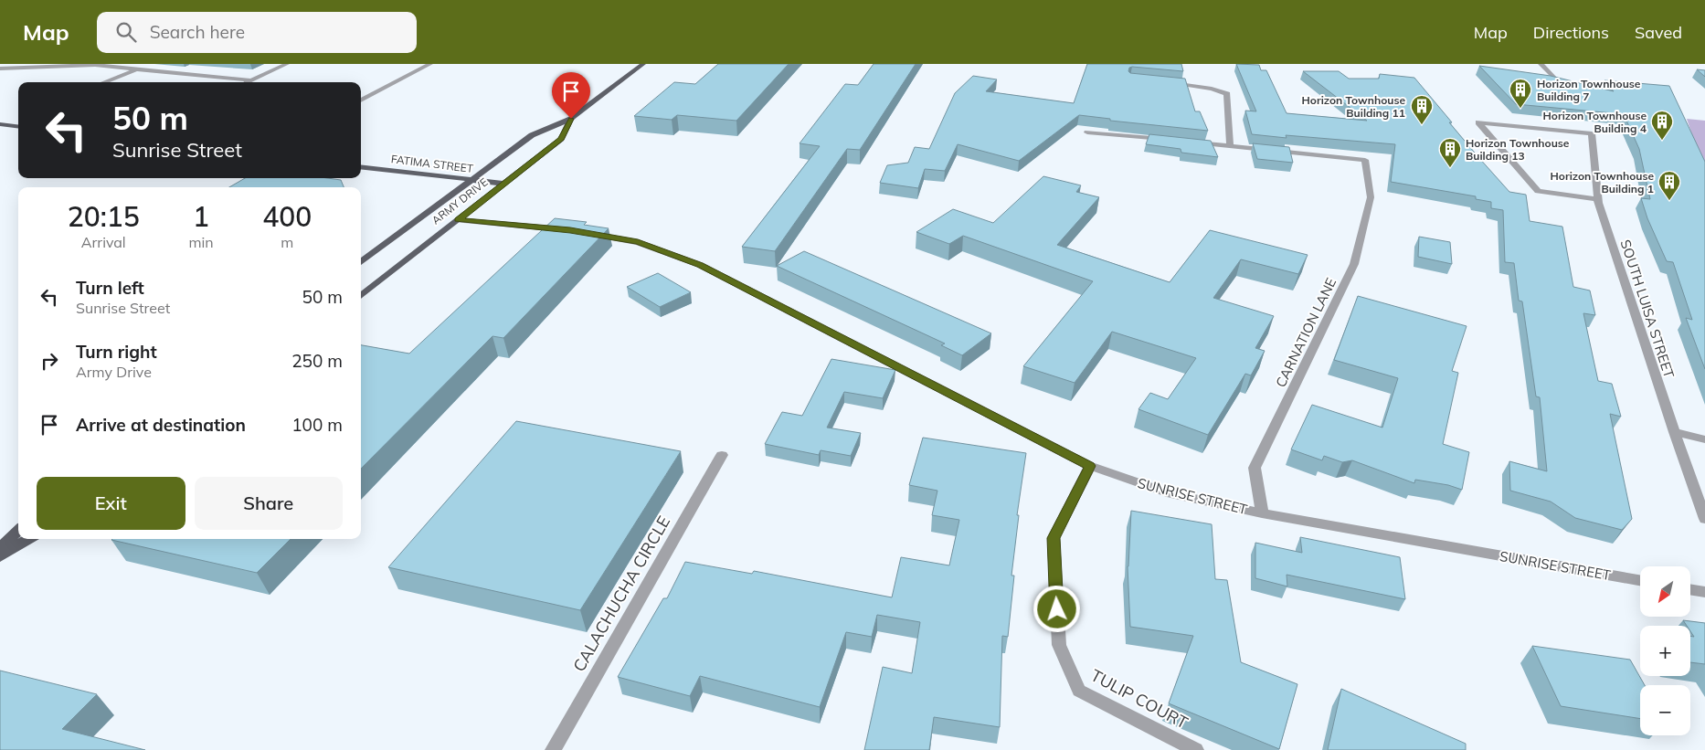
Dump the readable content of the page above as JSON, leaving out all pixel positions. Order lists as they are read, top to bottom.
{
  "streets": {
    "main road": ["FATIMA STREET", "ARMY DRIVE"],
    "street": [
      "SOUTH LUISA STREET",
      "CARNATION LANE",
      "SUNRISE STREET",
      "CALACHUCHA CIRCLE",
      "TULIP COURT"
    ]
  },
  "crossings": [
    ["FATIMA STREET", "ARMY DRIVE"],
    ["CARNATION LANE", "SUNRISE STREET"],
    ["SUNRISE STREET", "TULIP COURT"]
  ],
  "places": {
    "building": [
      "Horizon Townhouse Building 7",
      "Horizon Townhouse Building 11",
      "Horizon Townhouse Building 4",
      "Horizon Townhouse Building 13",
      "Horizon Townhouse Building 1"
    ]
  },
  "north": "bottom left",
  "page": {
    "header": "Map",
    "search": "Search here",
    "nav": ["Map", "Directions", "Saved"],
    "turn": ["50 m", "Sunrise Street"],
    "eta": [
      "20:15",
      "Arrival",
      "1",
      "min",
      "400",
      "m"
    ],
    "list": [
      {
        "name": "Turn left",
        "note": "Sunrise Street",
        "value": "50 m"
      },
      {
        "name": "Turn right",
        "note": "Army Drive",
        "value": "250 m"
      },
      {
        "name": "Arrive at destination",
        "value": "100 m"
      }
    ],
    "buttons": ["Exit", "Share"],
    "map_buttons": ["+", "−"]
  }
}
